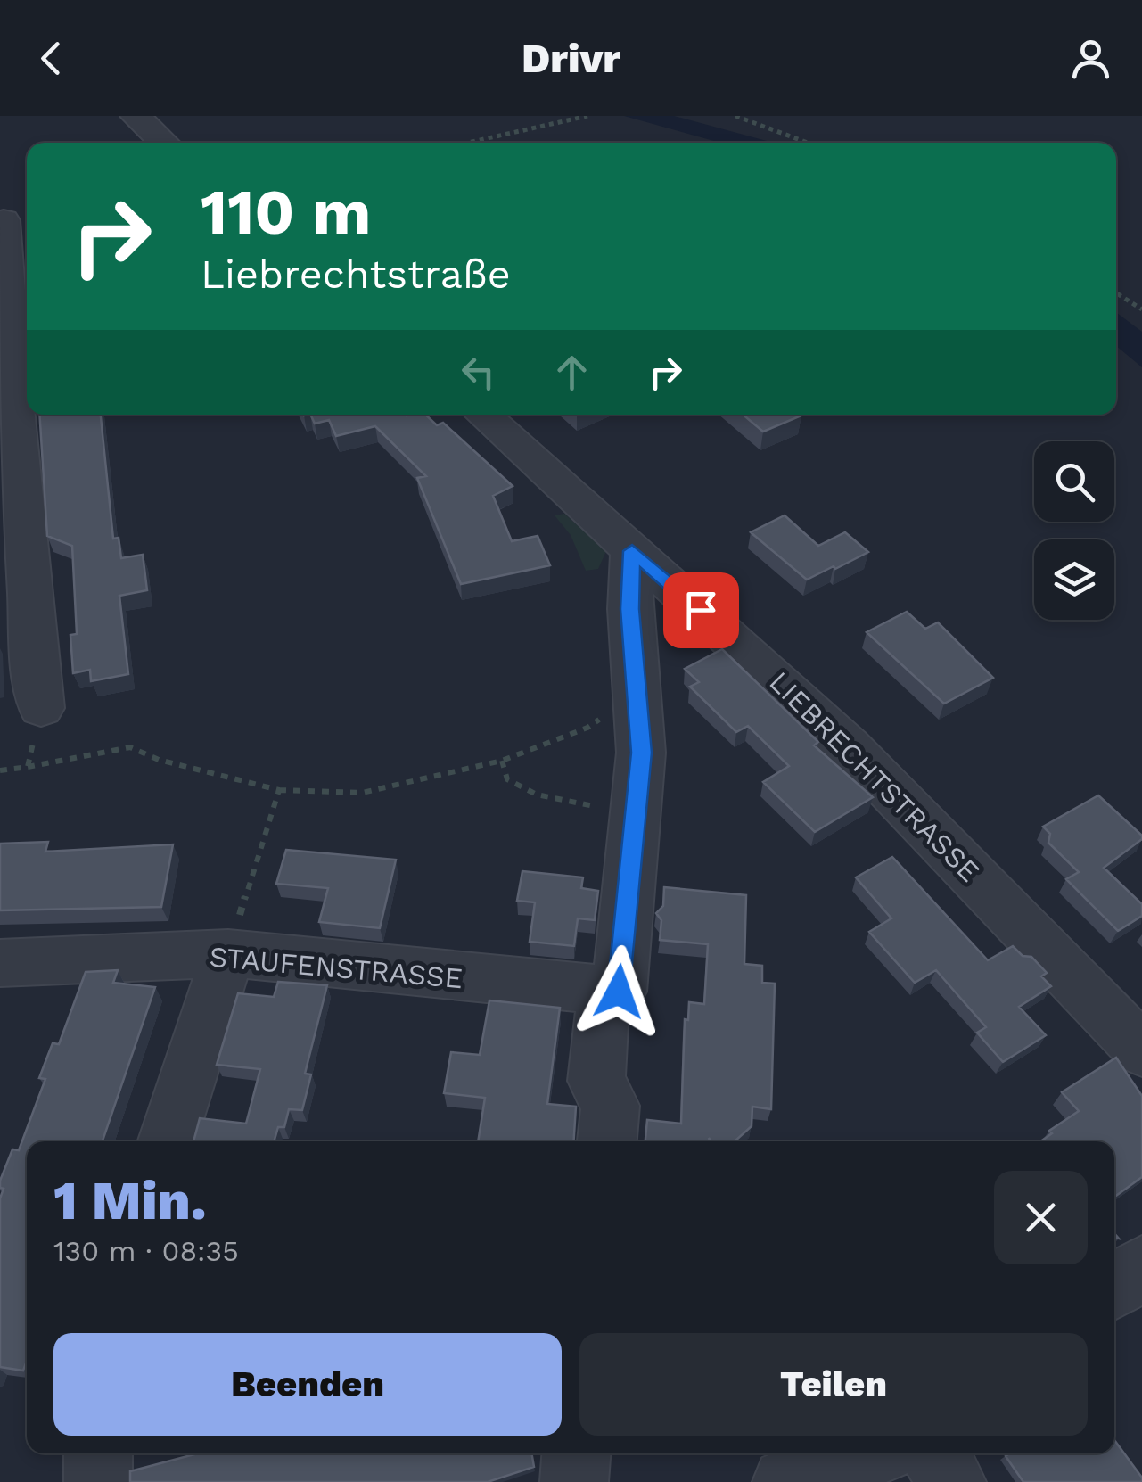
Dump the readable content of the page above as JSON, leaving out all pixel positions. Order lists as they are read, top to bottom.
{
  "streets": {
    "street": ["LIEBRECHTSTRASSE", "STAUFENSTRASSE"]
  },
  "page": {
    "header": "Drivr",
    "turn": ["110 m", "Liebrechtstraße"],
    "heading": ["1 Min.", "130 m · 08:35"],
    "buttons": ["Beenden", "Teilen"]
  }
}
